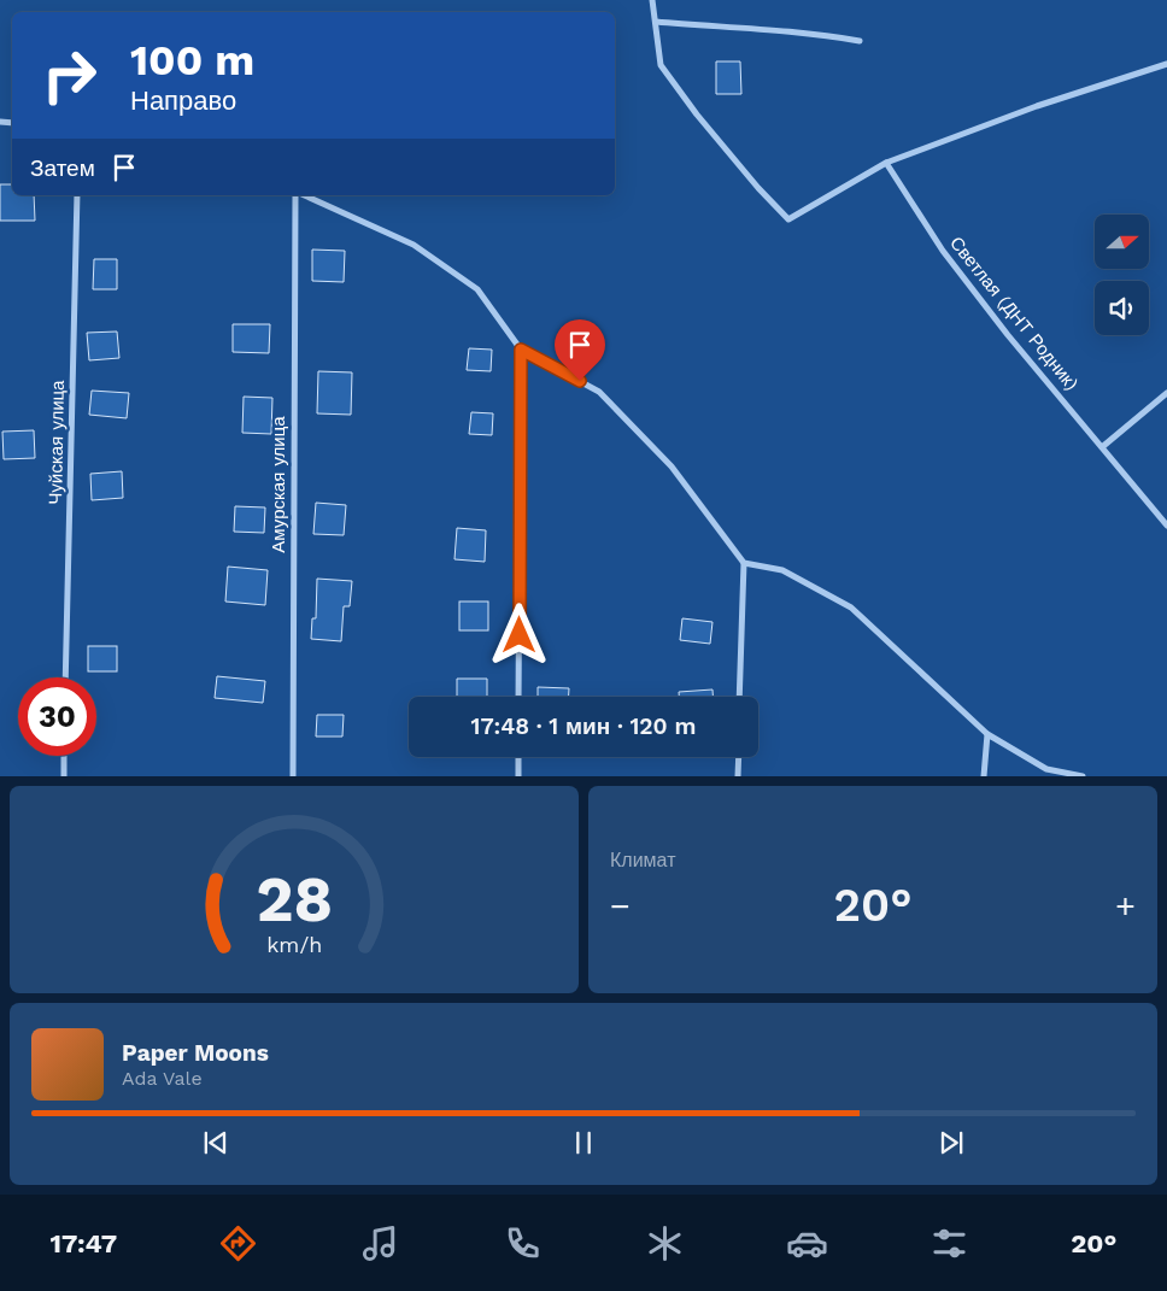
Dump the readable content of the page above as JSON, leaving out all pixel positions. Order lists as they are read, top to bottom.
{
  "streets": {
    "street": ["Светлая (ДНТ Родник)", "Чуйская улица", "Амурская улица"]
  },
  "north": "right",
  "page": {
    "turn": ["100 m", "Направо"],
    "then": "Затем",
    "limit": "30",
    "trip": "17:48 · 1 мин · 120 m",
    "tile": "Климат",
    "heat": ["−", "20°", "+"],
    "song": ["Paper Moons", "Ada Vale"],
    "tabs": ["17:47", "20°"],
    "gauge": ["28", "km/h"]
  }
}
